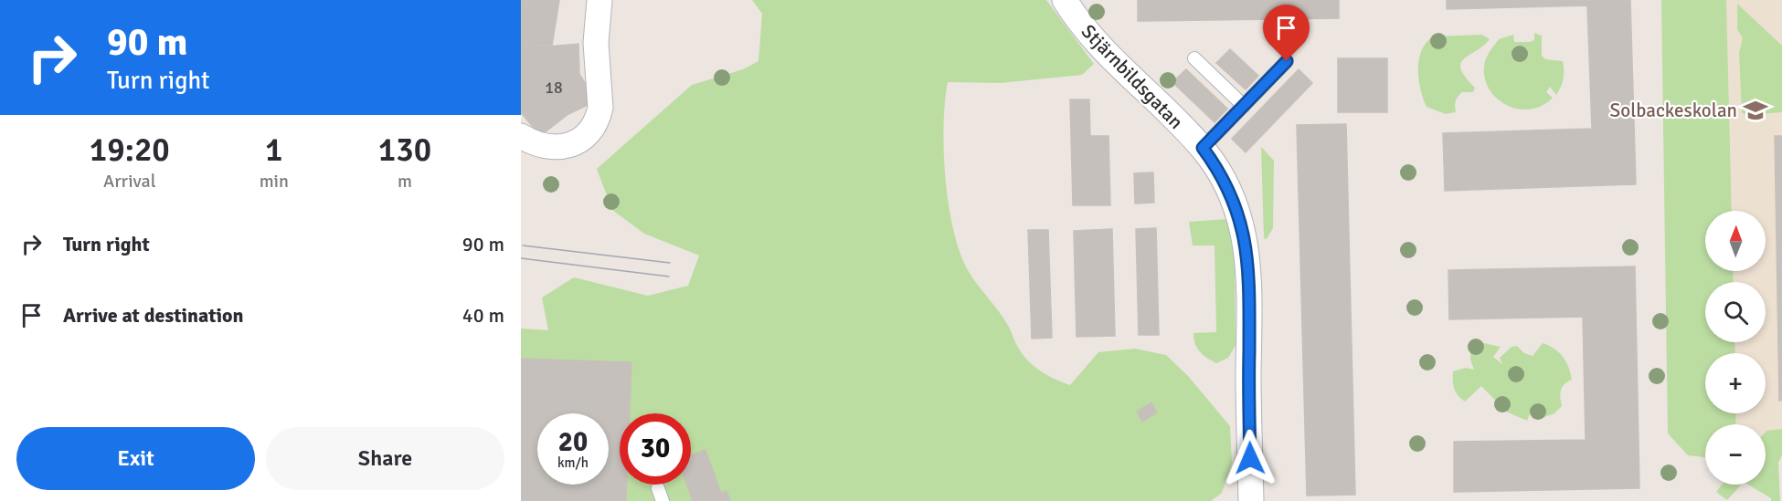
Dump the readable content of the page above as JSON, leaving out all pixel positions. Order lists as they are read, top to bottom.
{
  "streets": {
    "street": ["Stjärnbildsgatan"]
  },
  "places": {
    "school or university": ["Solbackeskolan"]
  },
  "house_numbers": ["18"],
  "north": "top",
  "page": {
    "turn": ["90 m", "Turn right"],
    "eta": [
      "19:20",
      "Arrival",
      "1",
      "min",
      "130",
      "m"
    ],
    "list": [
      {
        "name": "Turn right",
        "value": "90 m"
      },
      {
        "name": "Arrive at destination",
        "value": "40 m"
      }
    ],
    "map_buttons": ["+", "−"],
    "speed": "20 km/h",
    "limit": "30",
    "buttons": ["Exit", "Share"]
  }
}
